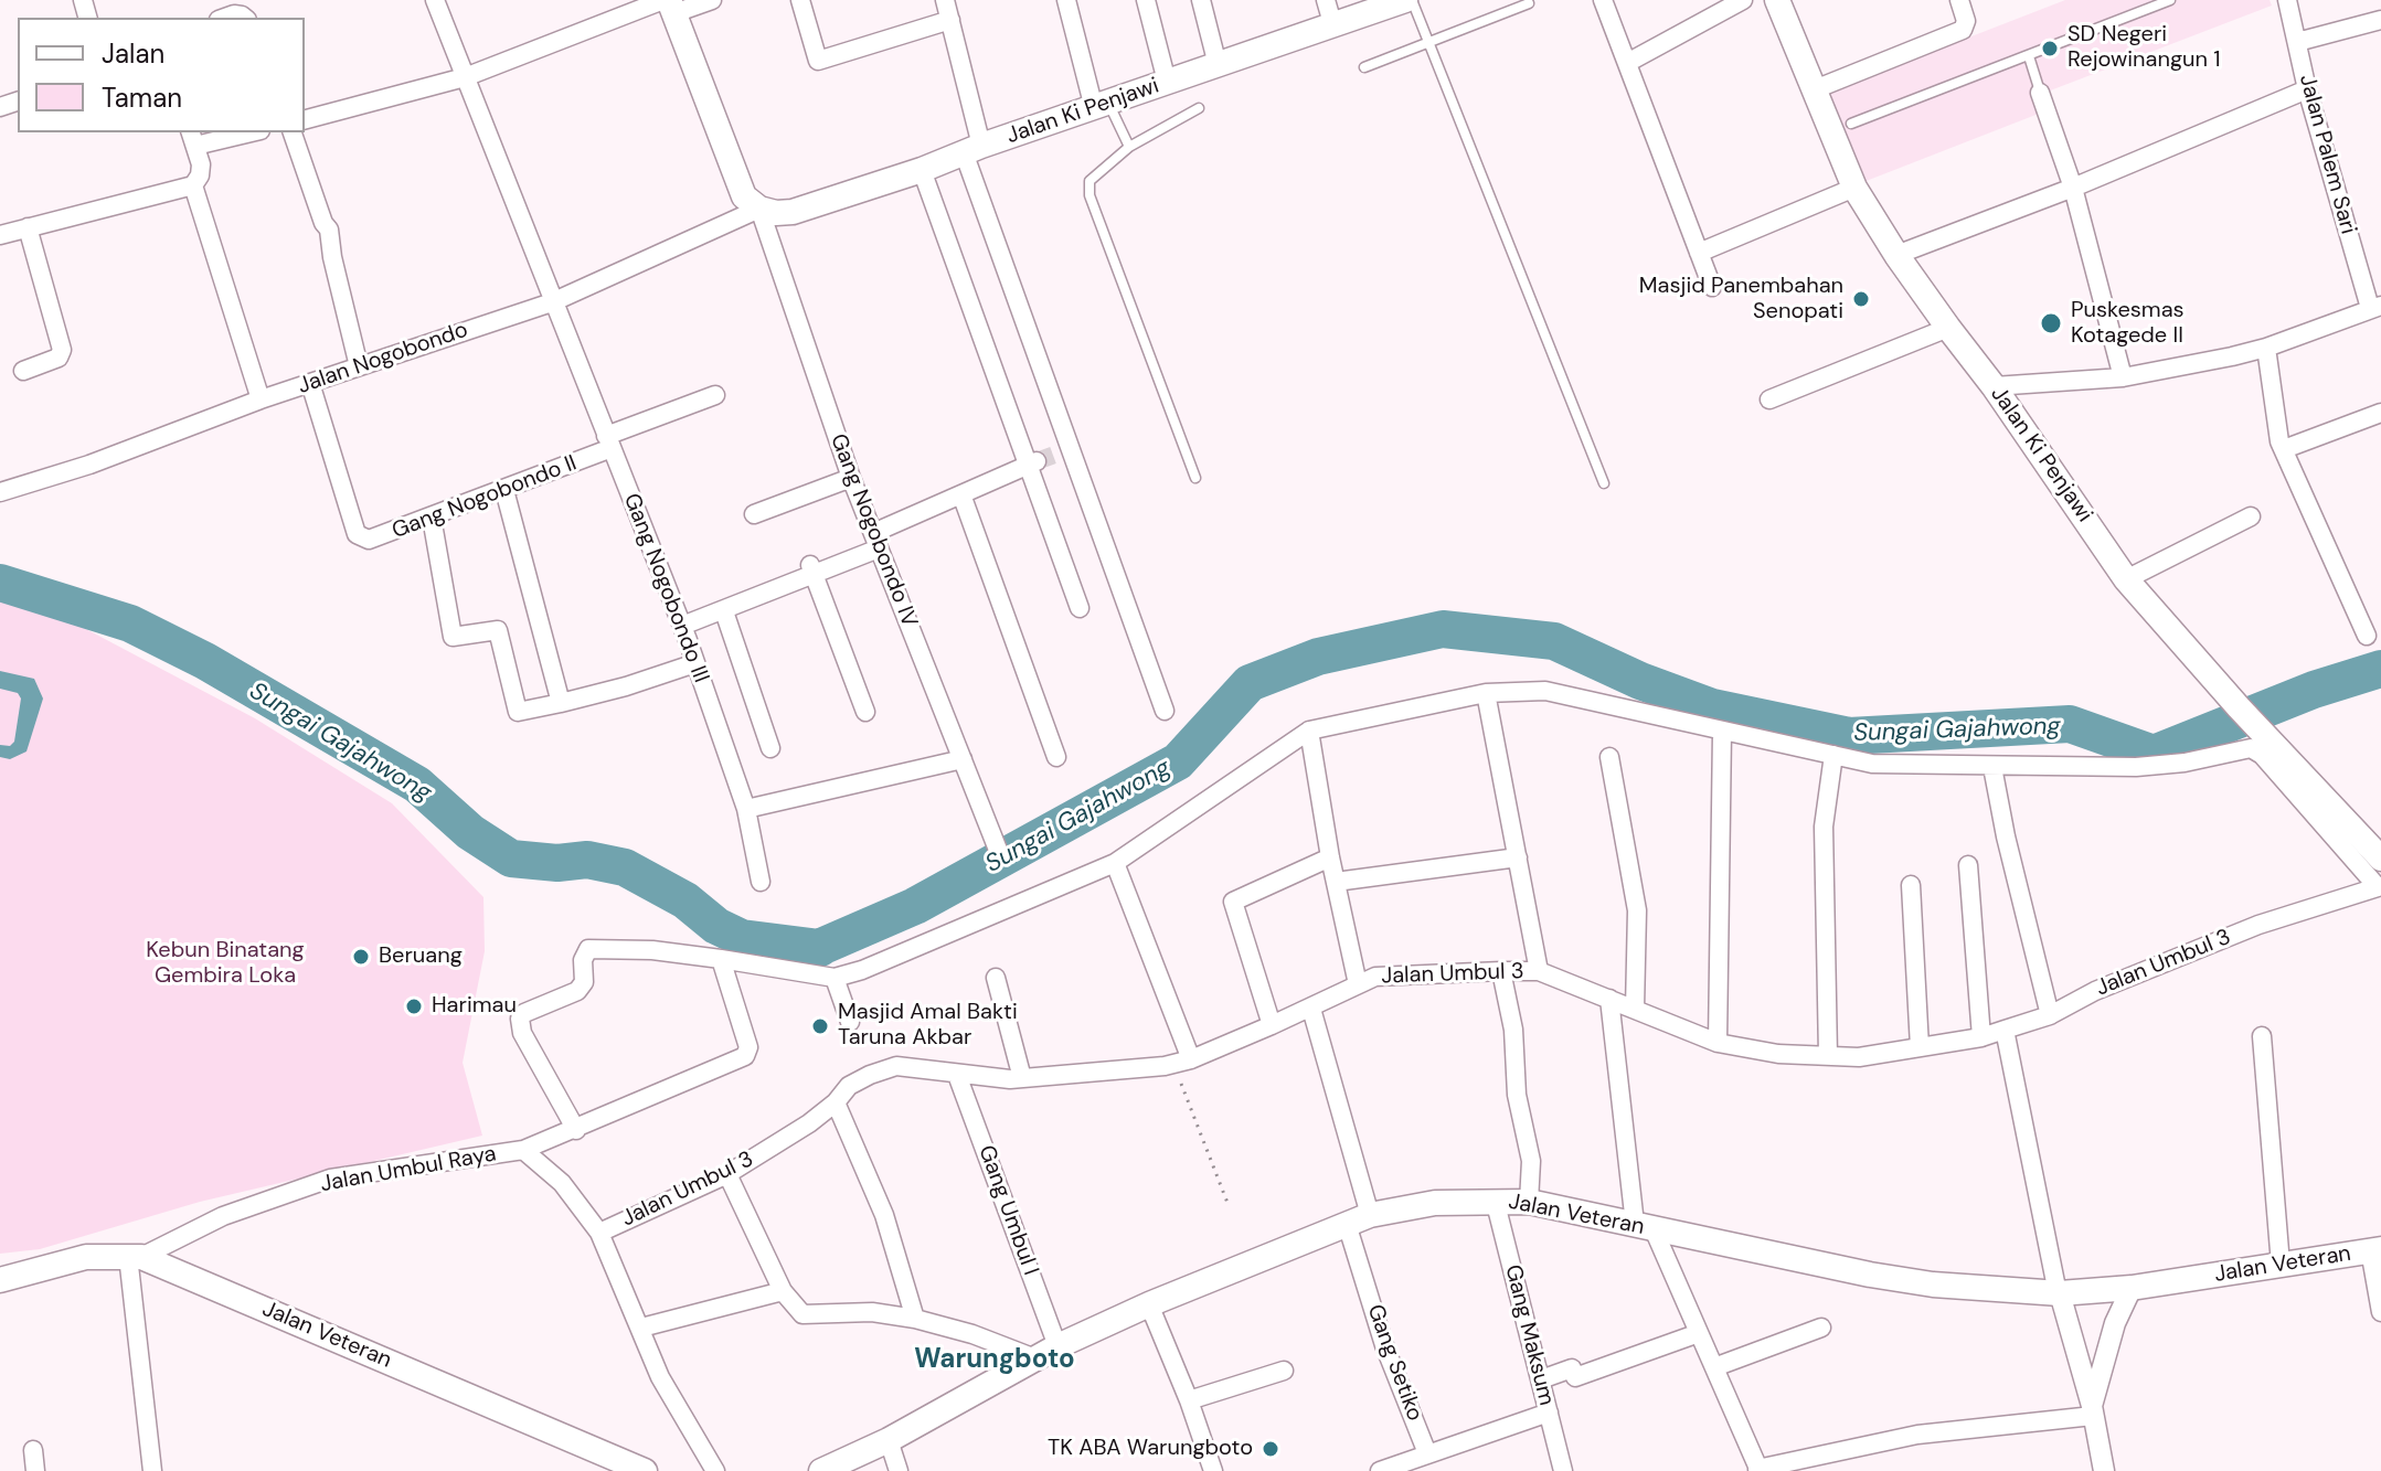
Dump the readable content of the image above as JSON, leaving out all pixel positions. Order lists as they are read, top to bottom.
{
  "streets": {
    "main road": ["Jalan Ki Penjawi", "Jalan Veteran"],
    "street": [
      "Jalan Palem Sari",
      "Jalan Nogobondo",
      "Gang Nogobondo II",
      "Gang Nogobondo IV",
      "Gang Nogobondo III",
      "Jalan Umbul 3",
      "Jalan Umbul Raya",
      "Gang Umbul I",
      "Gang Maksum",
      "Gang Setiko"
    ]
  },
  "crossings": [
    ["Jalan Ki Penjawi", "Jalan Nogobondo"],
    ["Jalan Ki Penjawi", "Gang Nogobondo IV"],
    ["Jalan Nogobondo", "Gang Nogobondo II"],
    ["Jalan Nogobondo", "Gang Nogobondo IV"],
    ["Jalan Nogobondo", "Gang Nogobondo III"],
    ["Gang Nogobondo II", "Gang Nogobondo III"],
    ["Jalan Umbul 3", "Jalan Umbul Raya"],
    ["Jalan Umbul 3", "Gang Umbul I"],
    ["Jalan Umbul 3", "Gang Setiko"],
    ["Jalan Umbul Raya", "Jalan Veteran"],
    ["Gang Umbul I", "Jalan Veteran"],
    ["Jalan Veteran", "Gang Maksum"],
    ["Jalan Veteran", "Gang Setiko"]
  ],
  "districts": ["Warungboto"],
  "water": ["Sungai Gajahwong"],
  "parks": ["Kebun Binatang Gembira Loka"],
  "places": [
    "SD Negeri Rejowinangun 1",
    "Masjid Panembahan Senopati",
    "Puskesmas Kotagede II",
    "Beruang",
    "Harimau",
    "Masjid Amal Bakti Taruna Akbar",
    "TK ABA Warungboto"
  ],
  "legend": ["Jalan", "Taman"]
}
